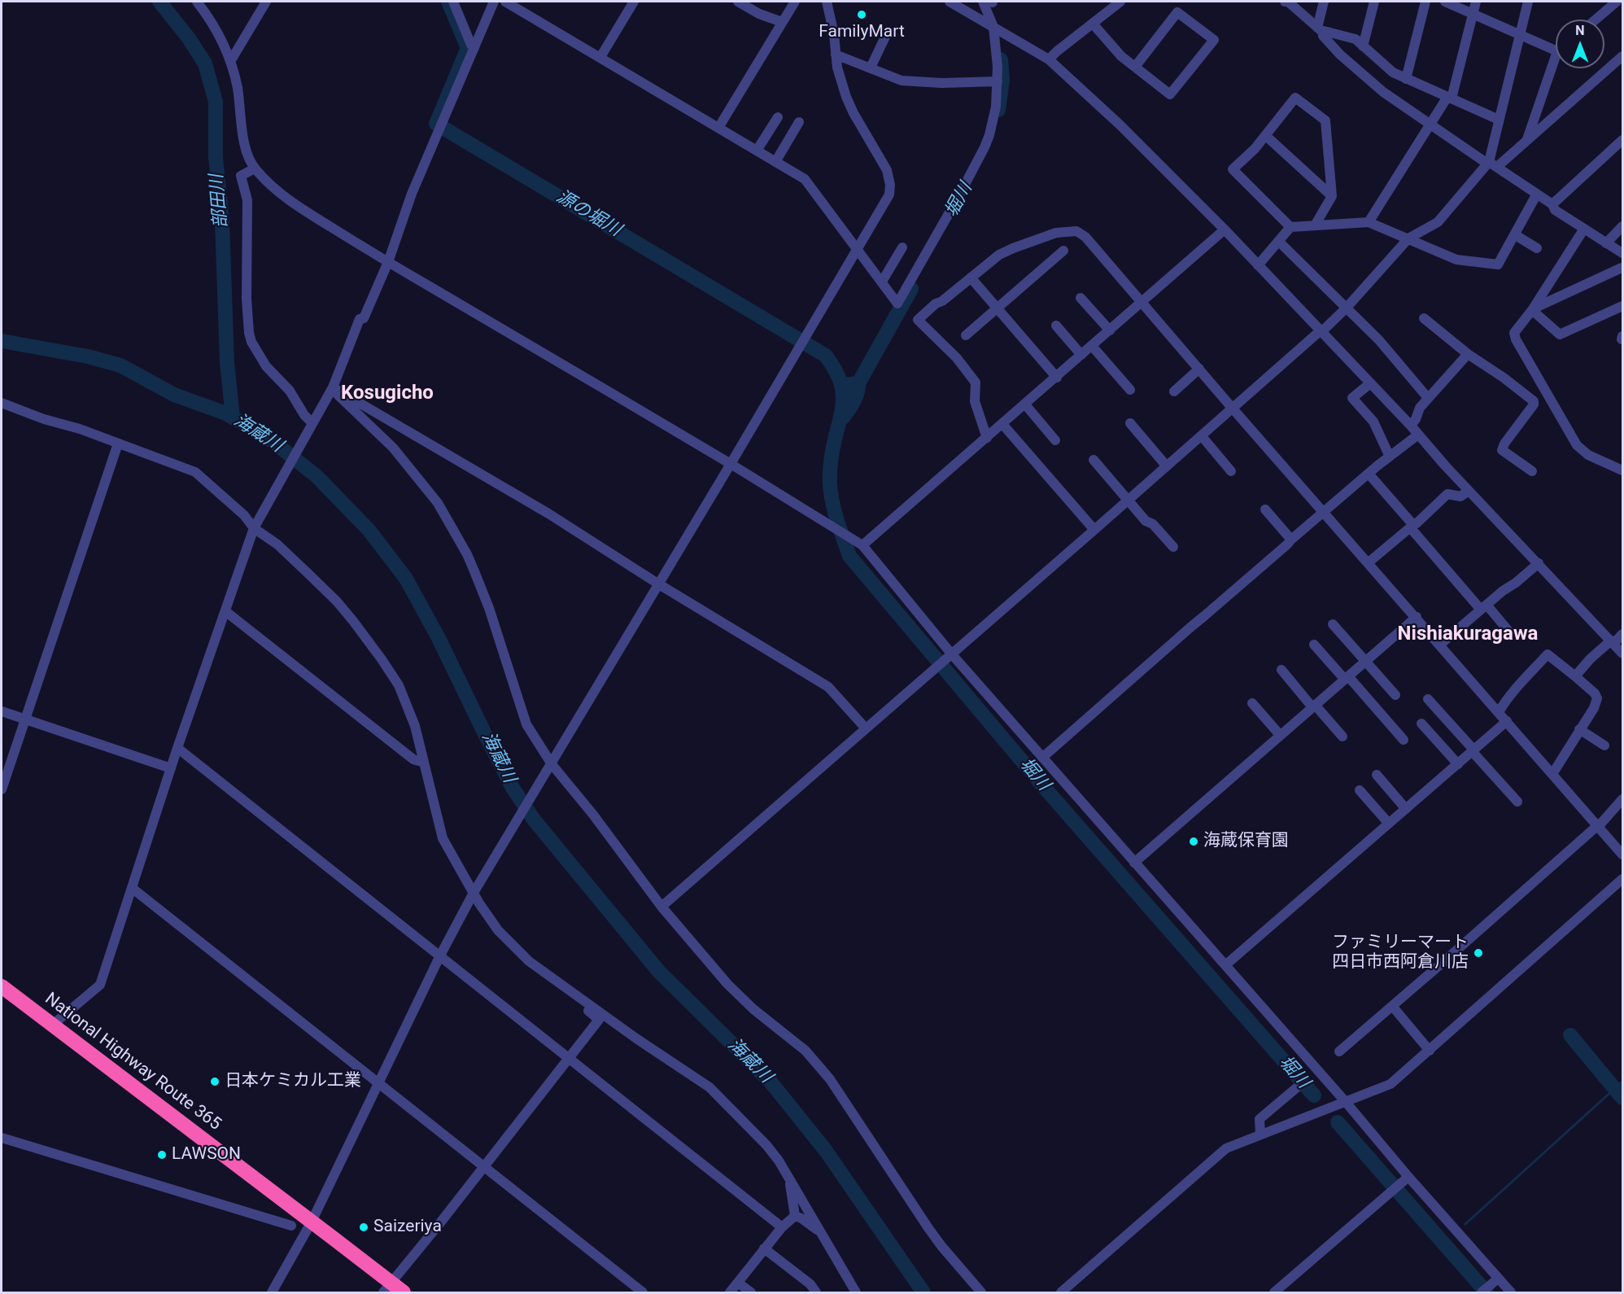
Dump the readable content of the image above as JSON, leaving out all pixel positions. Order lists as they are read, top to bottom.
{
  "streets": {
    "highway": ["National Highway Route 365"]
  },
  "districts": ["Kosugicho", "Nishiakuragawa"],
  "water": [
    "堀川",
    "部田川",
    "源の堀川",
    "海蔵川"
  ],
  "places": [
    "FamilyMart",
    "海蔵保育園",
    "ファミリーマート 四日市西阿倉川店",
    "日本ケミカル工業",
    "LAWSON",
    "Saizeriya"
  ],
  "north": "top"
}
